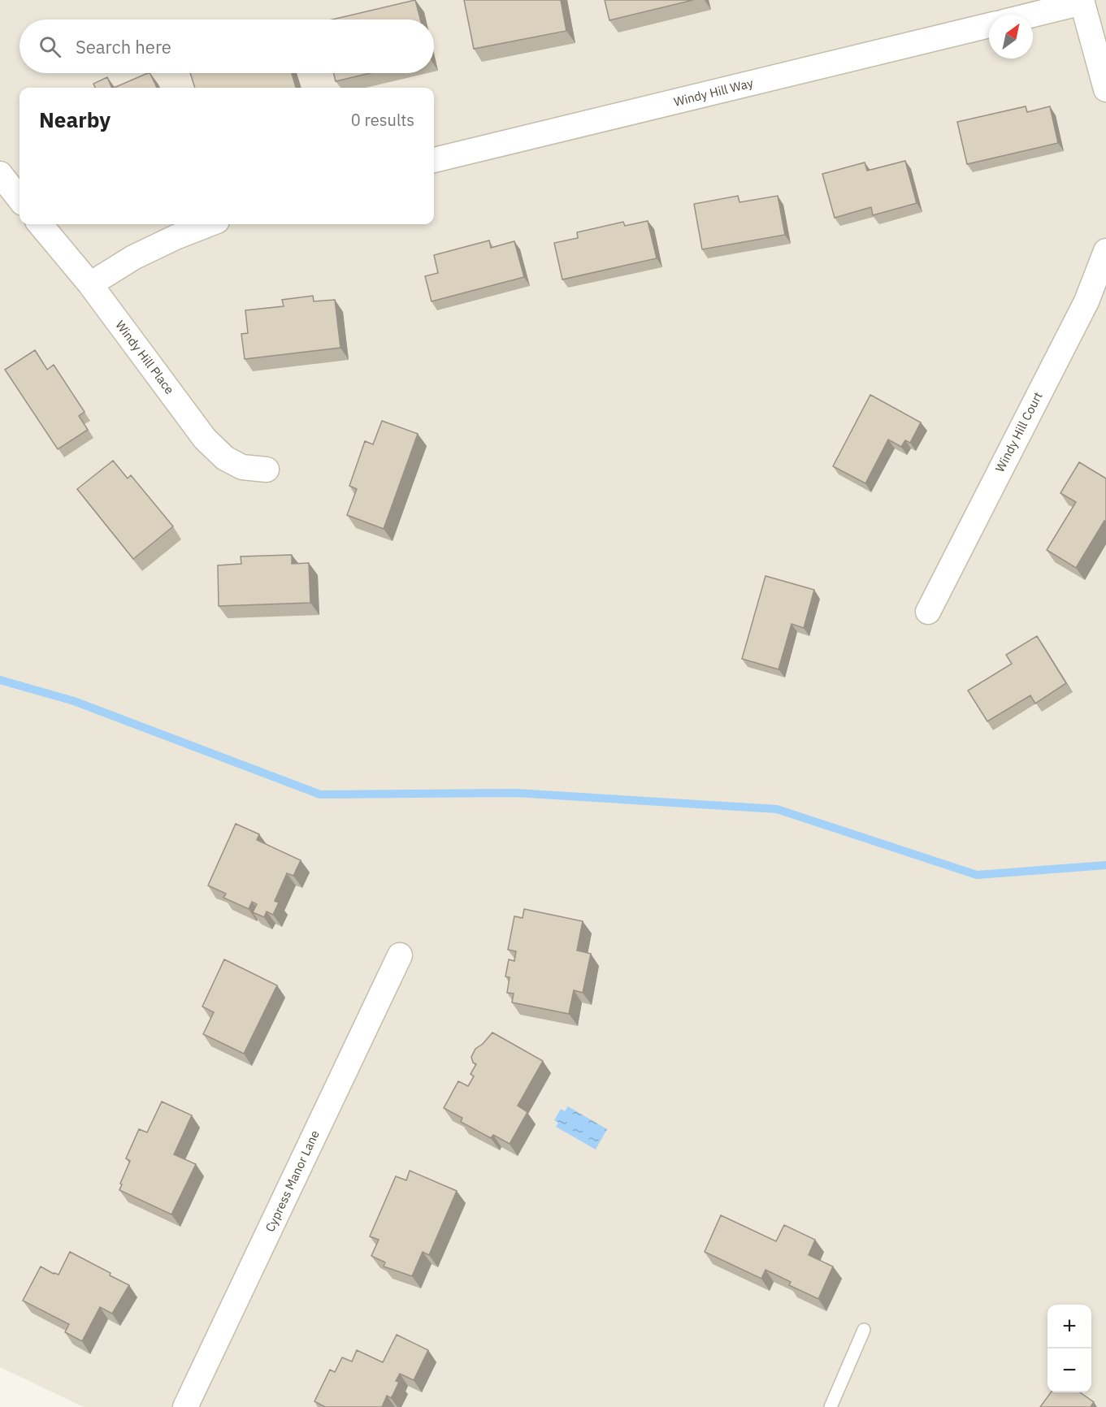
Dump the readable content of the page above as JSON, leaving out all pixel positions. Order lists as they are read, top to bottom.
{
  "streets": {
    "street": [
      "Windy Hill Way",
      "Windy Hill Place",
      "Windy Hill Court",
      "Cypress Manor Lane"
    ]
  },
  "north": "top right",
  "page": {
    "search": "Search here",
    "heading": ["Nearby", "0 results"],
    "map_buttons": ["+", "−"]
  }
}
